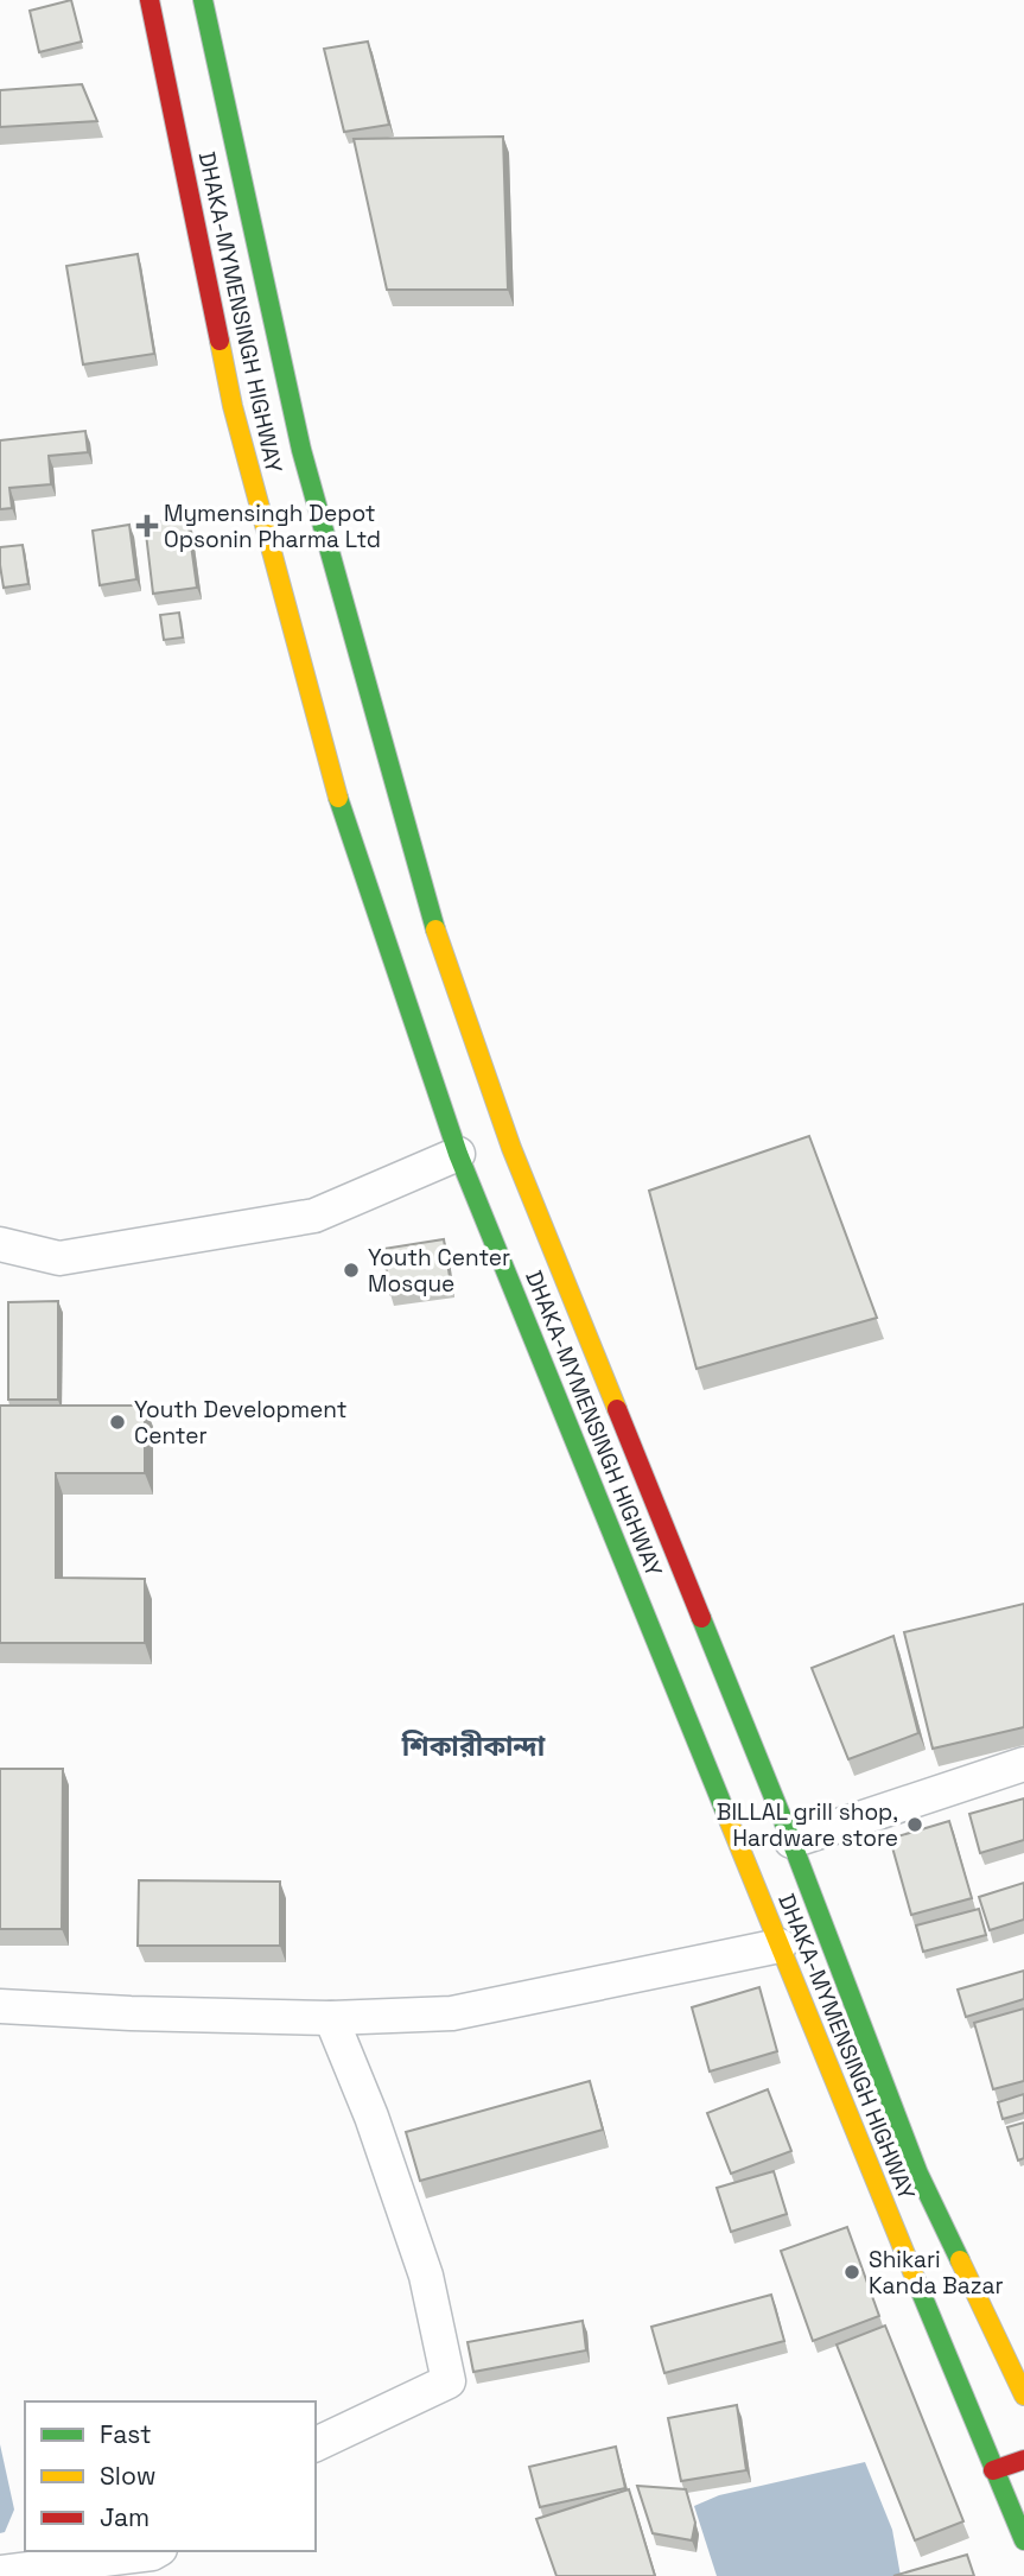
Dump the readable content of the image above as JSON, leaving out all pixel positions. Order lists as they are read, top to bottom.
{
  "streets": {
    "main road": ["DHAKA-MYMENSINGH HIGHWAY"]
  },
  "districts": ["শিকারীকান্দা"],
  "places": {
    "health": ["Mymensingh Depot Opsonin Pharma Ltd"],
    "other": [
      "Youth Center Mosque",
      "Youth Development Center",
      "BILLAL grill shop, Hardware store",
      "Shikari Kanda Bazar"
    ]
  },
  "legend": ["Fast", "Slow", "Jam"]
}
